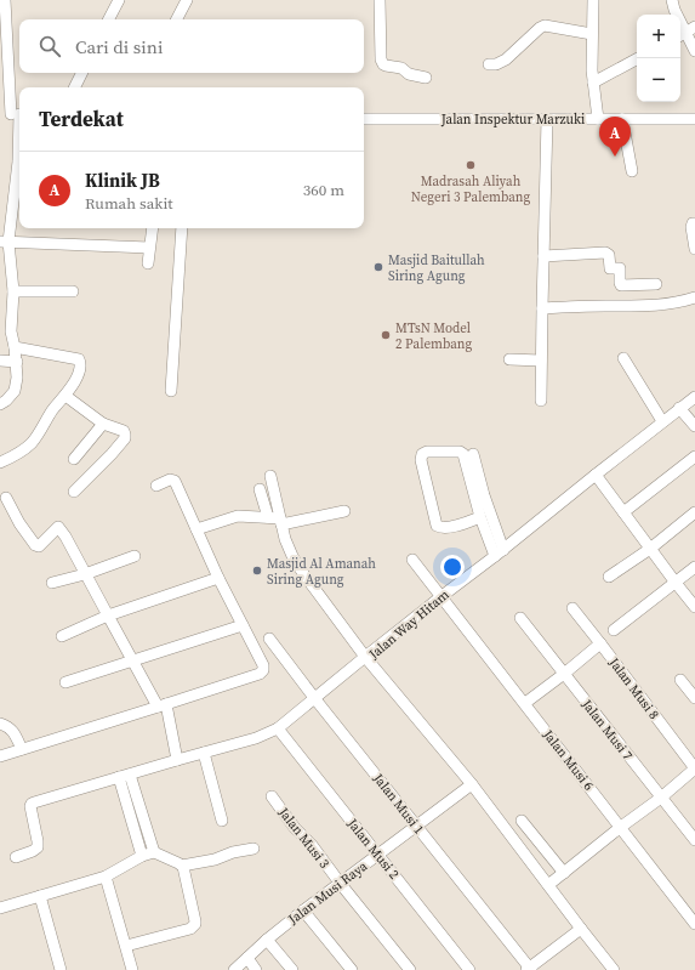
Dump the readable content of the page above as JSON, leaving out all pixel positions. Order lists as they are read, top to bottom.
{
  "streets": {
    "street": [
      "Jalan Inspektur Marzuki",
      "Jalan Way Hitam",
      "Jalan Musi 8",
      "Jalan Musi 7",
      "Jalan Musi 6",
      "Jalan Musi 1",
      "Jalan Musi 3",
      "Jalan Musi 2",
      "Jalan Musi Raya"
    ]
  },
  "crossings": [
    ["Jalan Way Hitam", "Jalan Musi 6"],
    ["Jalan Way Hitam", "Jalan Musi Raya"],
    ["Jalan Musi 1", "Jalan Musi Raya"],
    ["Jalan Musi 3", "Jalan Musi Raya"],
    ["Jalan Musi 2", "Jalan Musi Raya"]
  ],
  "places": [
    "Madrasah Aliyah Negeri 3 Palembang",
    "Masjid Baitullah Siring Agung",
    "MTsN Model 2 Palembang",
    "Masjid Al Amanah Siring Agung"
  ],
  "page": {
    "map_buttons": ["+", "−"],
    "search": "Cari di sini",
    "heading": "Terdekat",
    "pins": "A",
    "list": [
      {
        "mark": "A",
        "name": "Klinik JB",
        "note": "Rumah sakit",
        "value": "360 m"
      }
    ]
  }
}
